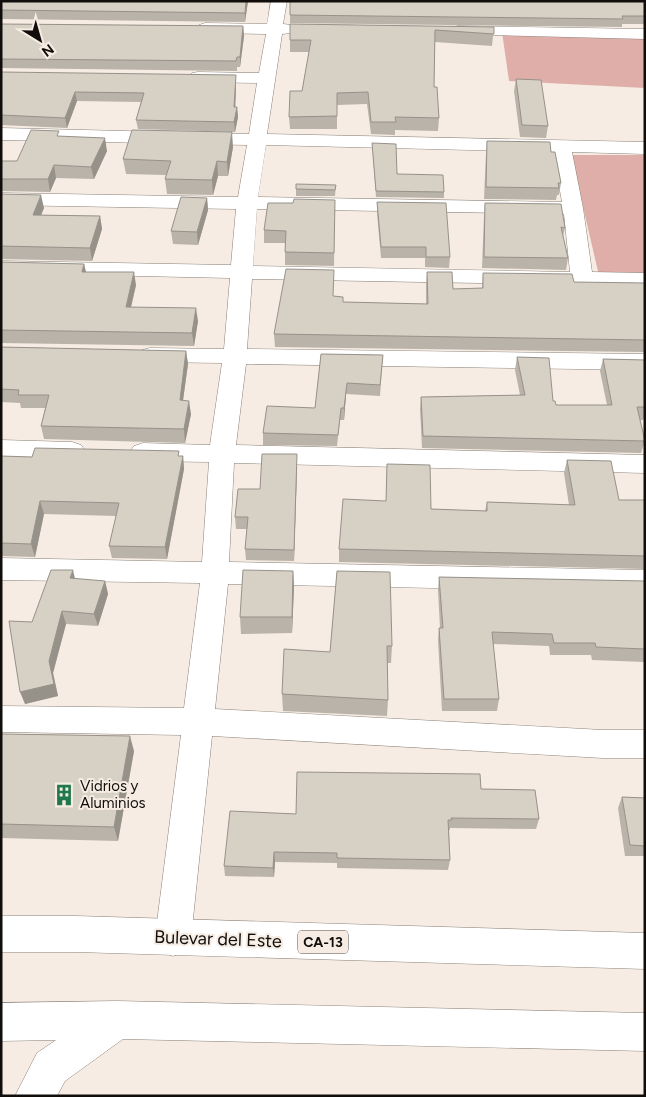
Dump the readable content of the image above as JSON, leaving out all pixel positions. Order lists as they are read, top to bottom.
{
  "streets": {
    "main road": ["Bulevar del Este", "CA-13"]
  },
  "places": {
    "building": ["Vidrios y Aluminios"]
  },
  "north": "bottom right"
}
